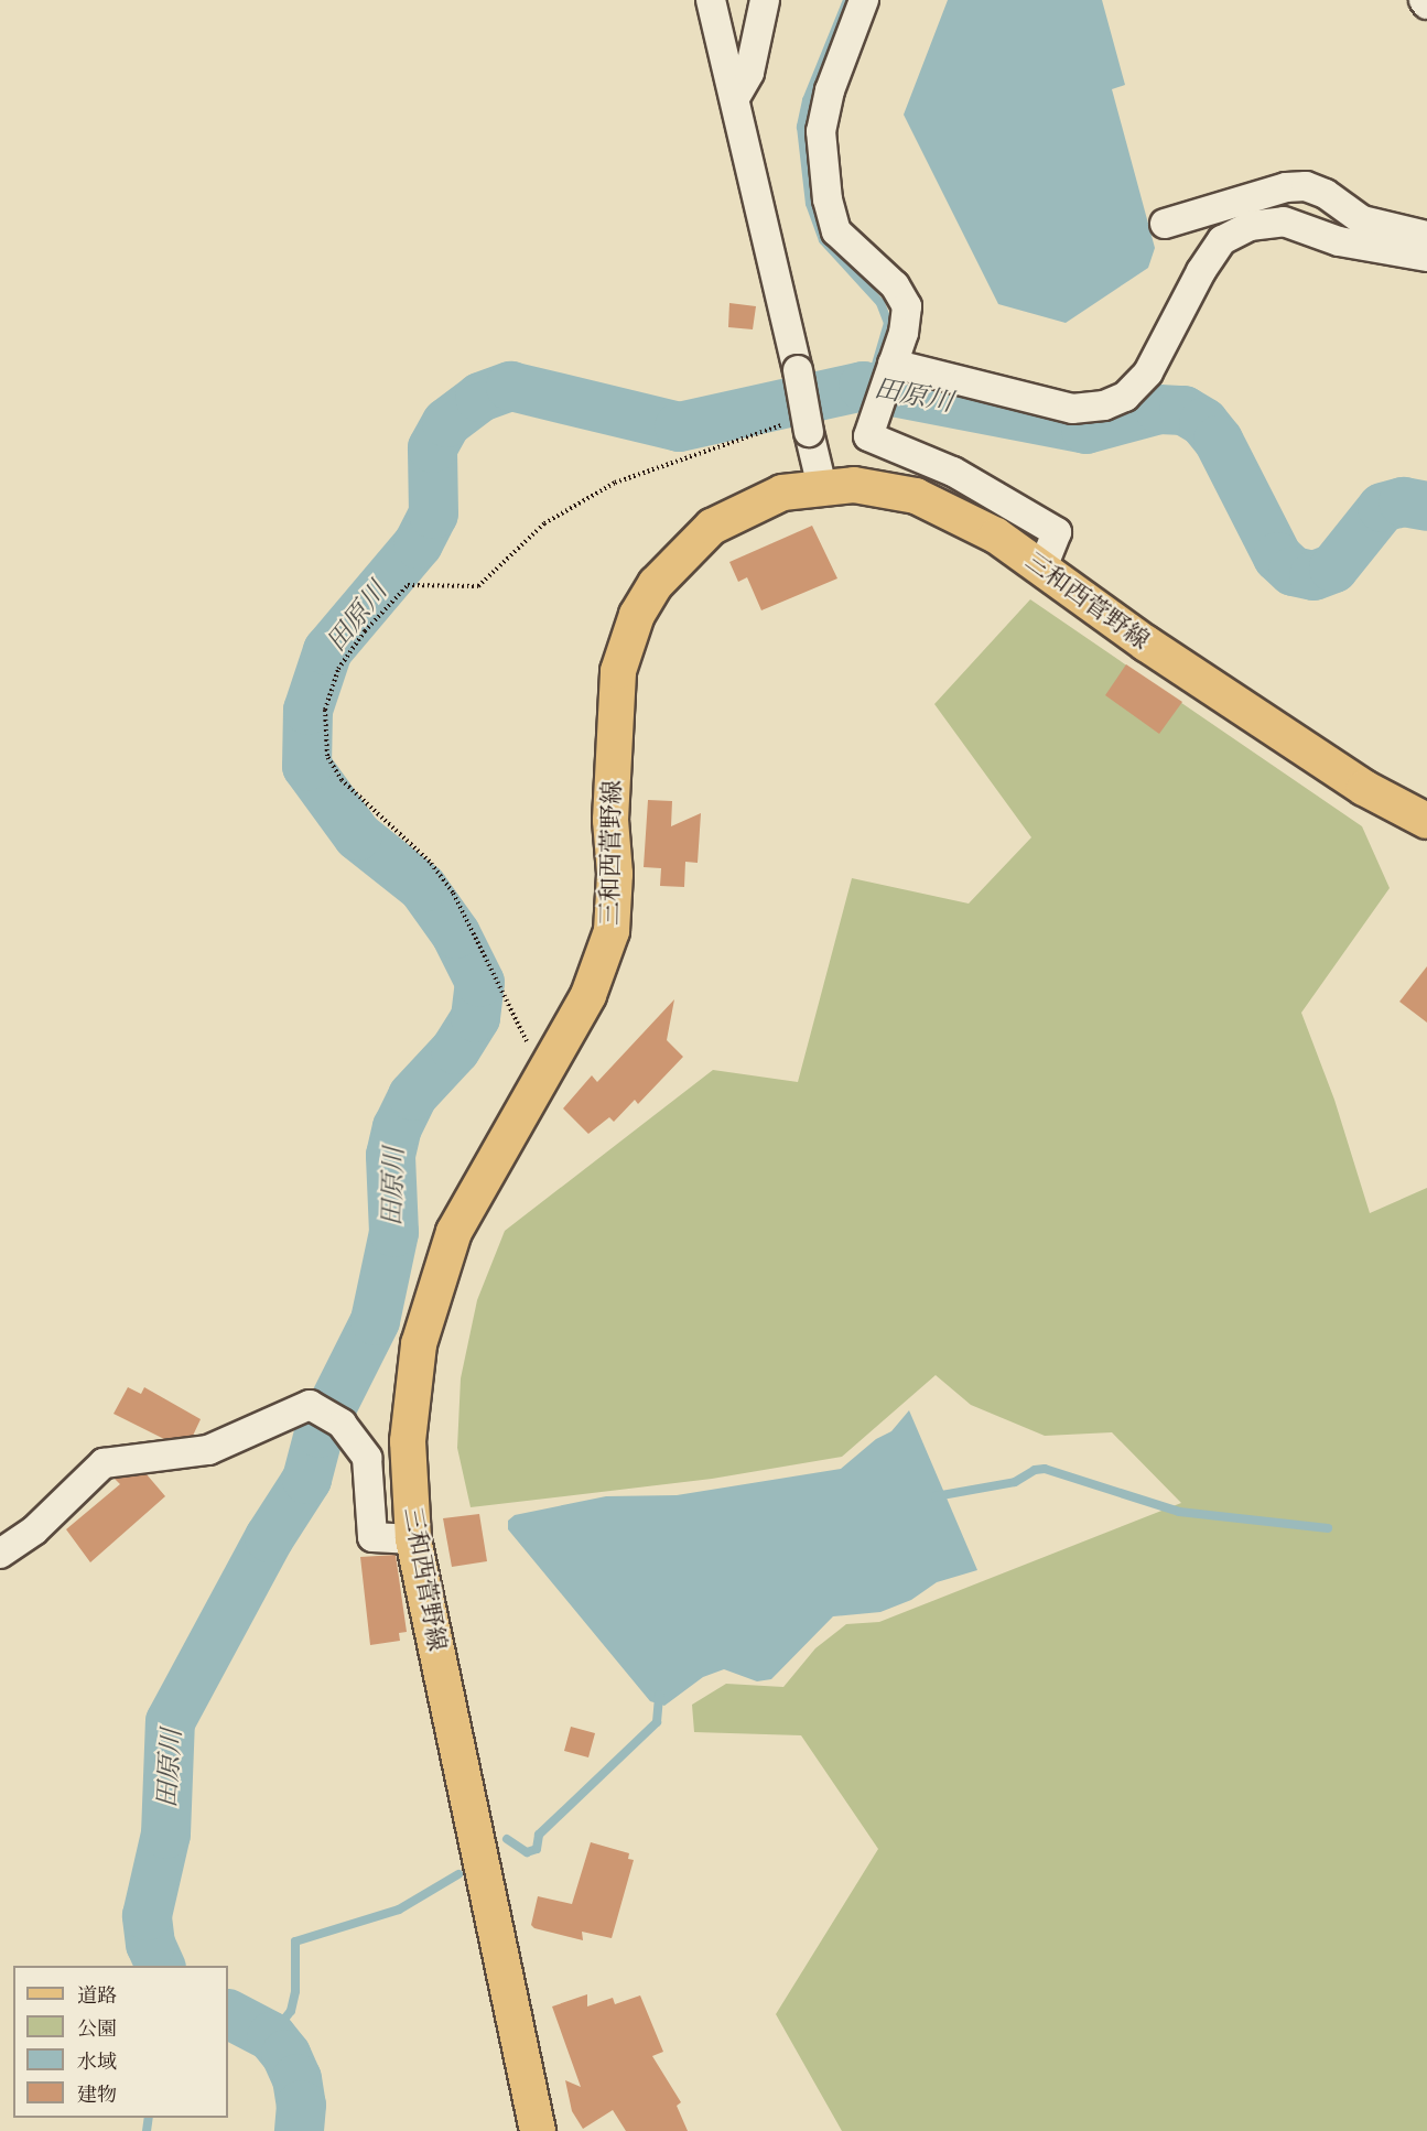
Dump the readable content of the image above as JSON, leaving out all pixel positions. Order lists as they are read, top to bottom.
{
  "streets": {
    "main road": ["三和西菅野線"]
  },
  "water": ["田原川"],
  "legend": [
    "道路",
    "公園",
    "水域",
    "建物"
  ]
}
